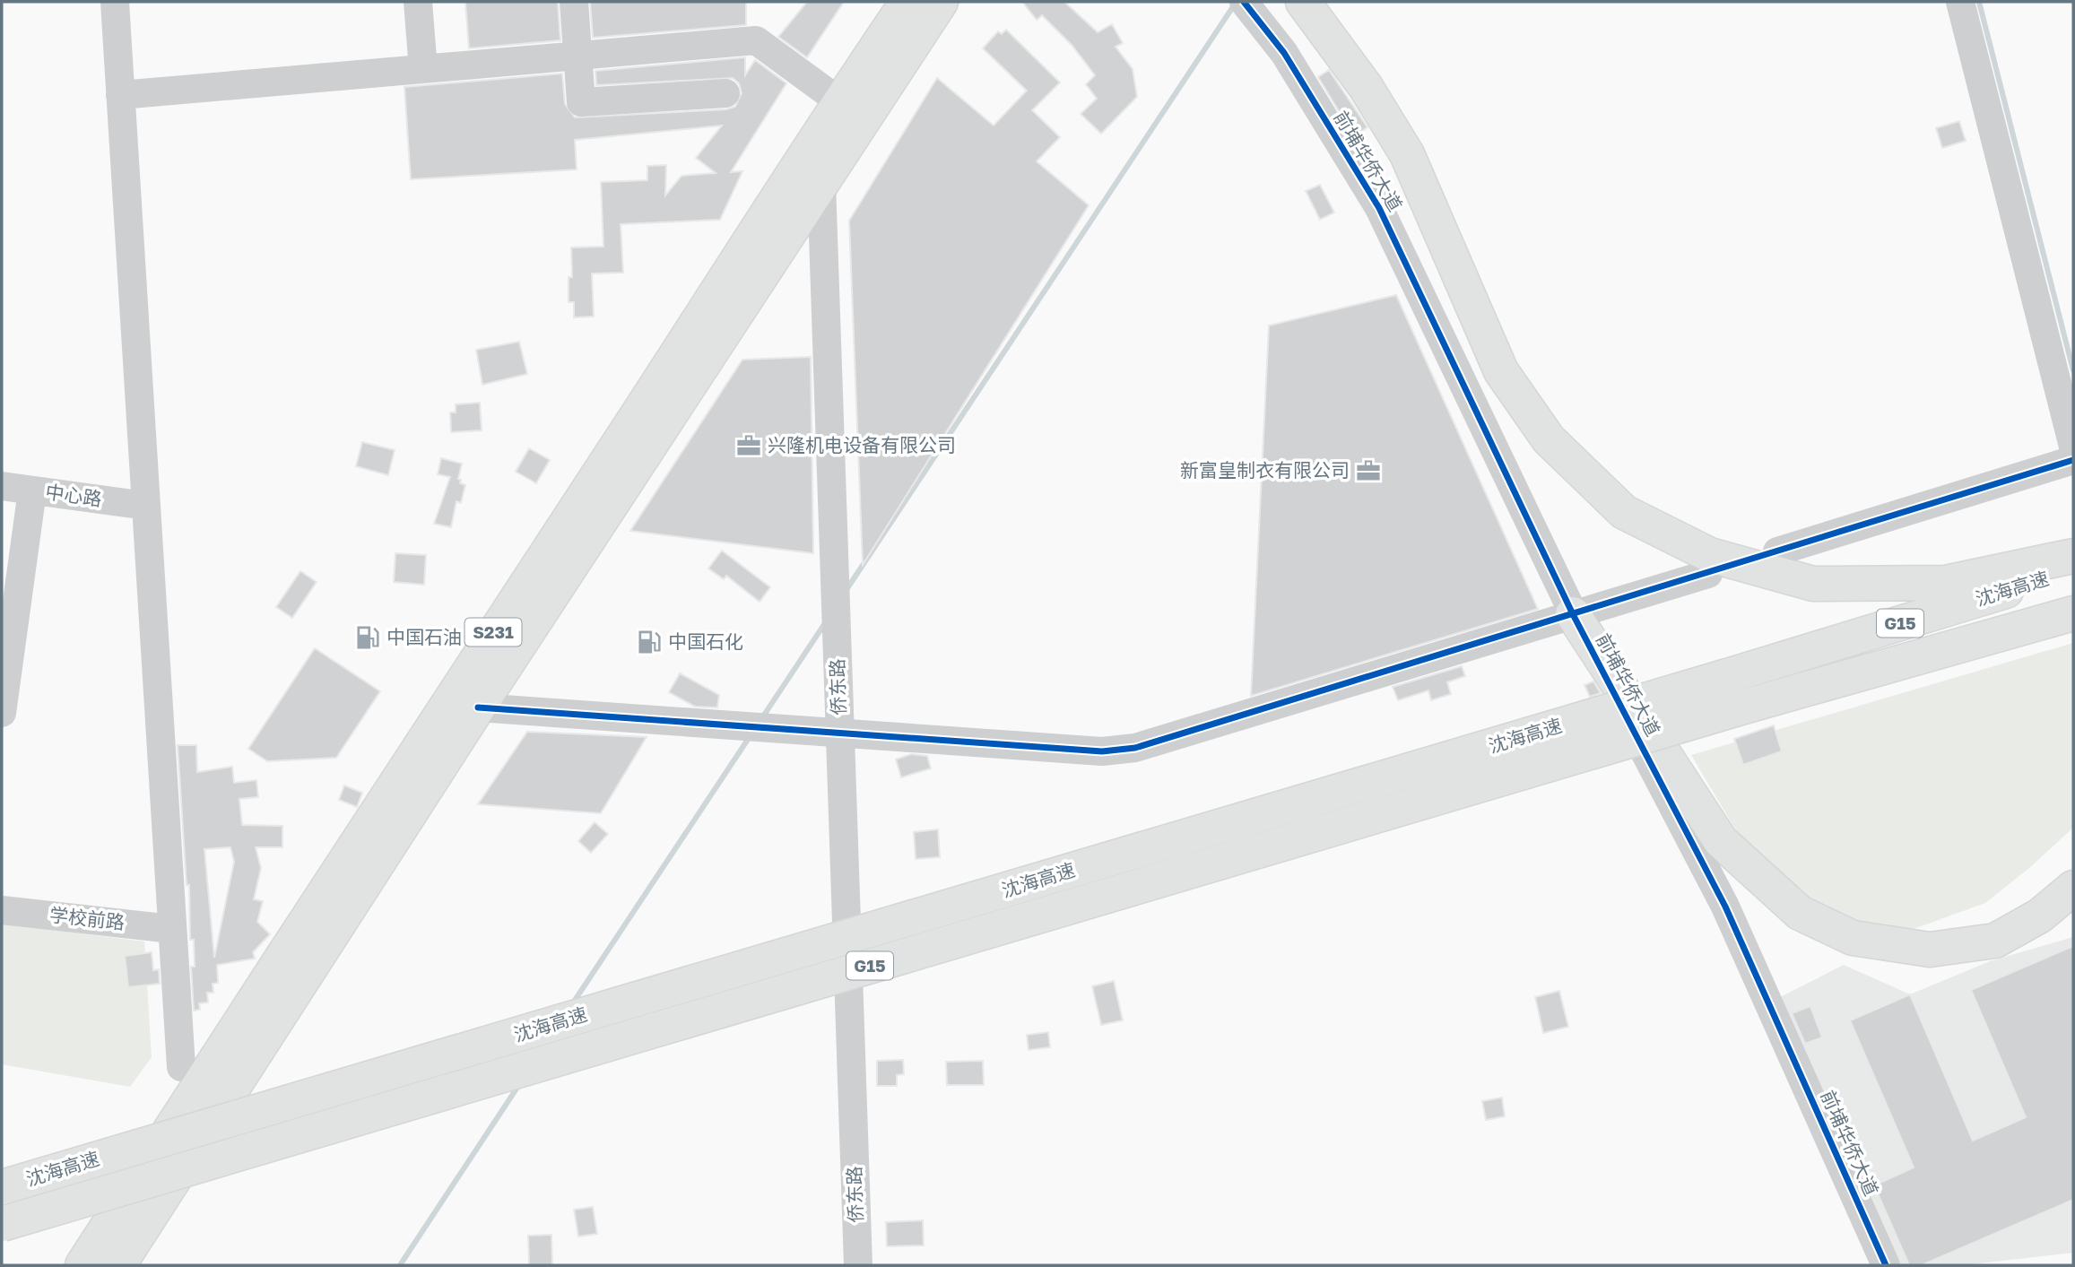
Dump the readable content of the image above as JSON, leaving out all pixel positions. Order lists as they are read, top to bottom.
{
  "streets": {
    "main road": ["沈海高速", "G15", "S231"],
    "street": [
      "前埔华侨大道",
      "中心路",
      "侨东路",
      "学校前路"
    ]
  },
  "crossings": [
    ["S231", "侨东路"]
  ],
  "places": {
    "office": ["兴隆机电设备有限公司", "新富皇制衣有限公司"],
    "fuel station": ["中国石油", "中国石化"]
  }
}
